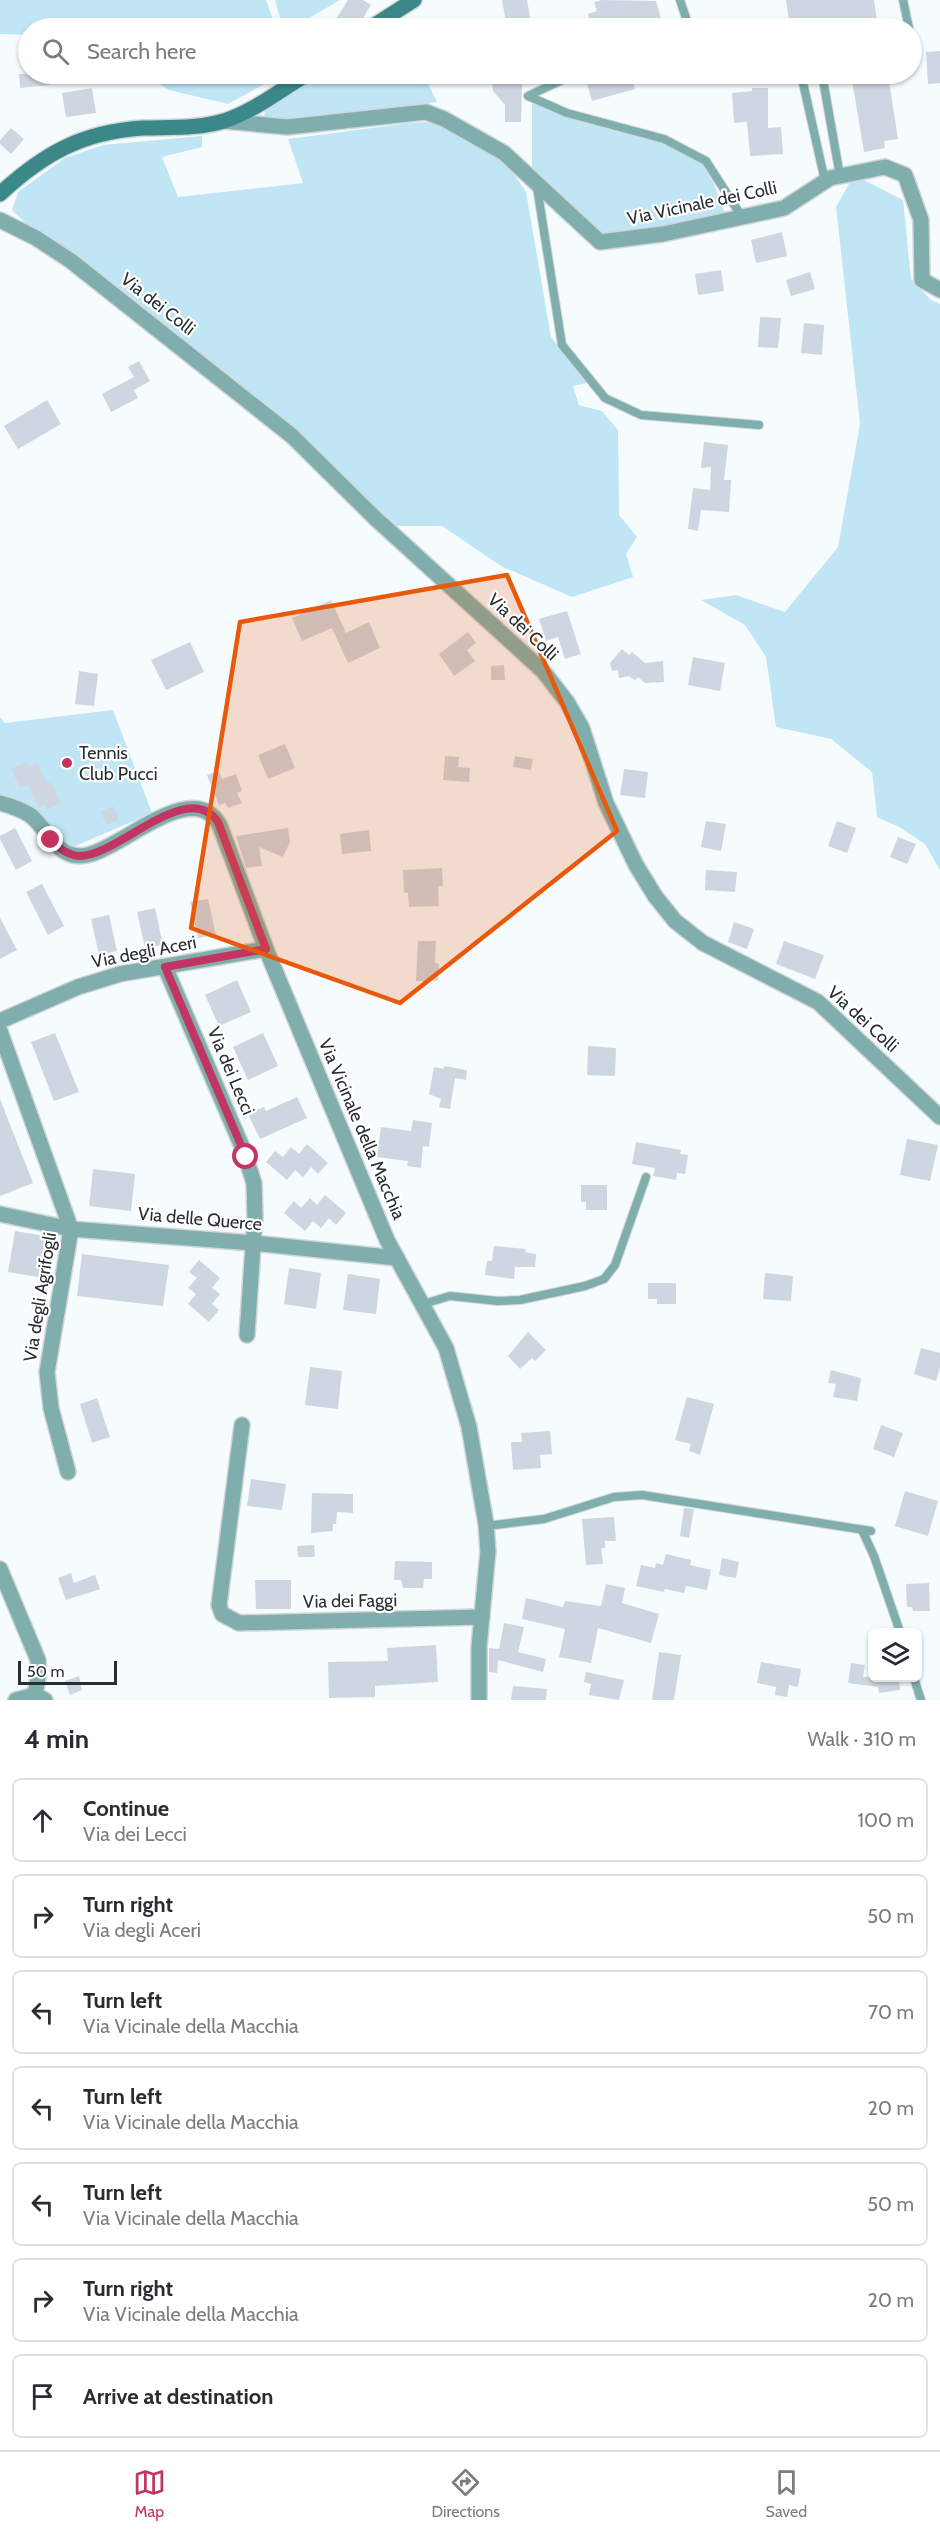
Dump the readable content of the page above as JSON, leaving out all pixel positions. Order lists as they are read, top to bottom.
{
  "streets": {
    "street": [
      "Via Vicinale dei Colli",
      "Via dei Colli",
      "Via degli Aceri",
      "Via dei Lecci",
      "Via Vicinale della Macchia",
      "Via delle Querce",
      "Via degli Agrifogli",
      "Via dei Faggi"
    ]
  },
  "crossings": [
    ["Via degli Aceri", "Via dei Lecci"],
    ["Via degli Aceri", "Via Vicinale della Macchia"],
    ["Via dei Lecci", "Via delle Querce"],
    ["Via Vicinale della Macchia", "Via delle Querce"],
    ["Via Vicinale della Macchia", "Via dei Faggi"],
    ["Via delle Querce", "Via degli Agrifogli"]
  ],
  "places": ["Tennis Club Pucci"],
  "scale_bar": "50 m",
  "page": {
    "search": "Search here",
    "scale": "50 m",
    "heading": ["4 min", "Walk · 310 m"],
    "list": [
      ["Continue", "Via dei Lecci", "100 m"],
      ["Turn right", "Via degli Aceri", "50 m"],
      ["Turn left", "Via Vicinale della Macchia", "70 m"],
      ["Turn left", "Via Vicinale della Macchia", "20 m"],
      ["Turn left", "Via Vicinale della Macchia", "50 m"],
      ["Turn right", "Via Vicinale della Macchia", "20 m"],
      "Arrive at destination"
    ],
    "nav": ["Map", "Directions", "Saved"]
  }
}
